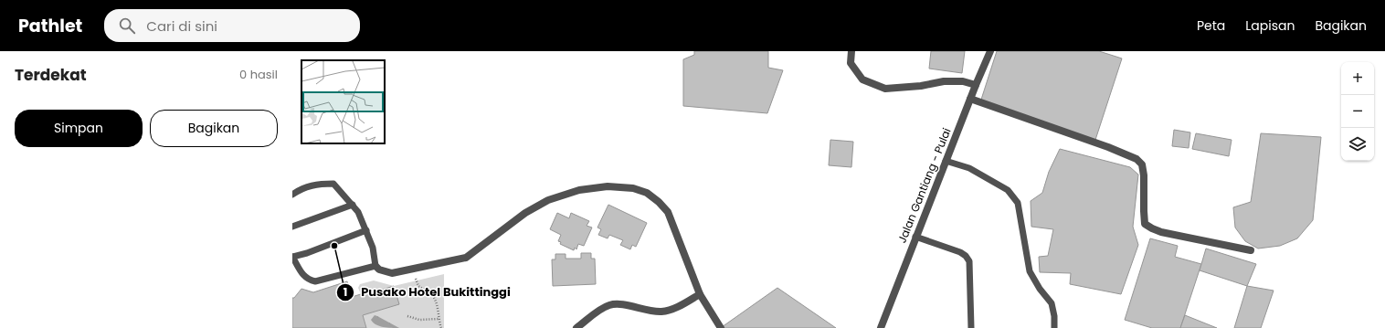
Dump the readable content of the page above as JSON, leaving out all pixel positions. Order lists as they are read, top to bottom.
{
  "streets": {
    "street": ["Jalan Gantiang - Pulai"]
  },
  "places": ["Pusako Hotel Bukittinggi"],
  "page": {
    "header": "Pathlet",
    "search": "Cari di sini",
    "nav": ["Peta", "Lapisan", "Bagikan"],
    "heading": ["Terdekat", "0 hasil"],
    "map_buttons": ["+", "−"],
    "buttons": ["Simpan", "Bagikan"]
  }
}
